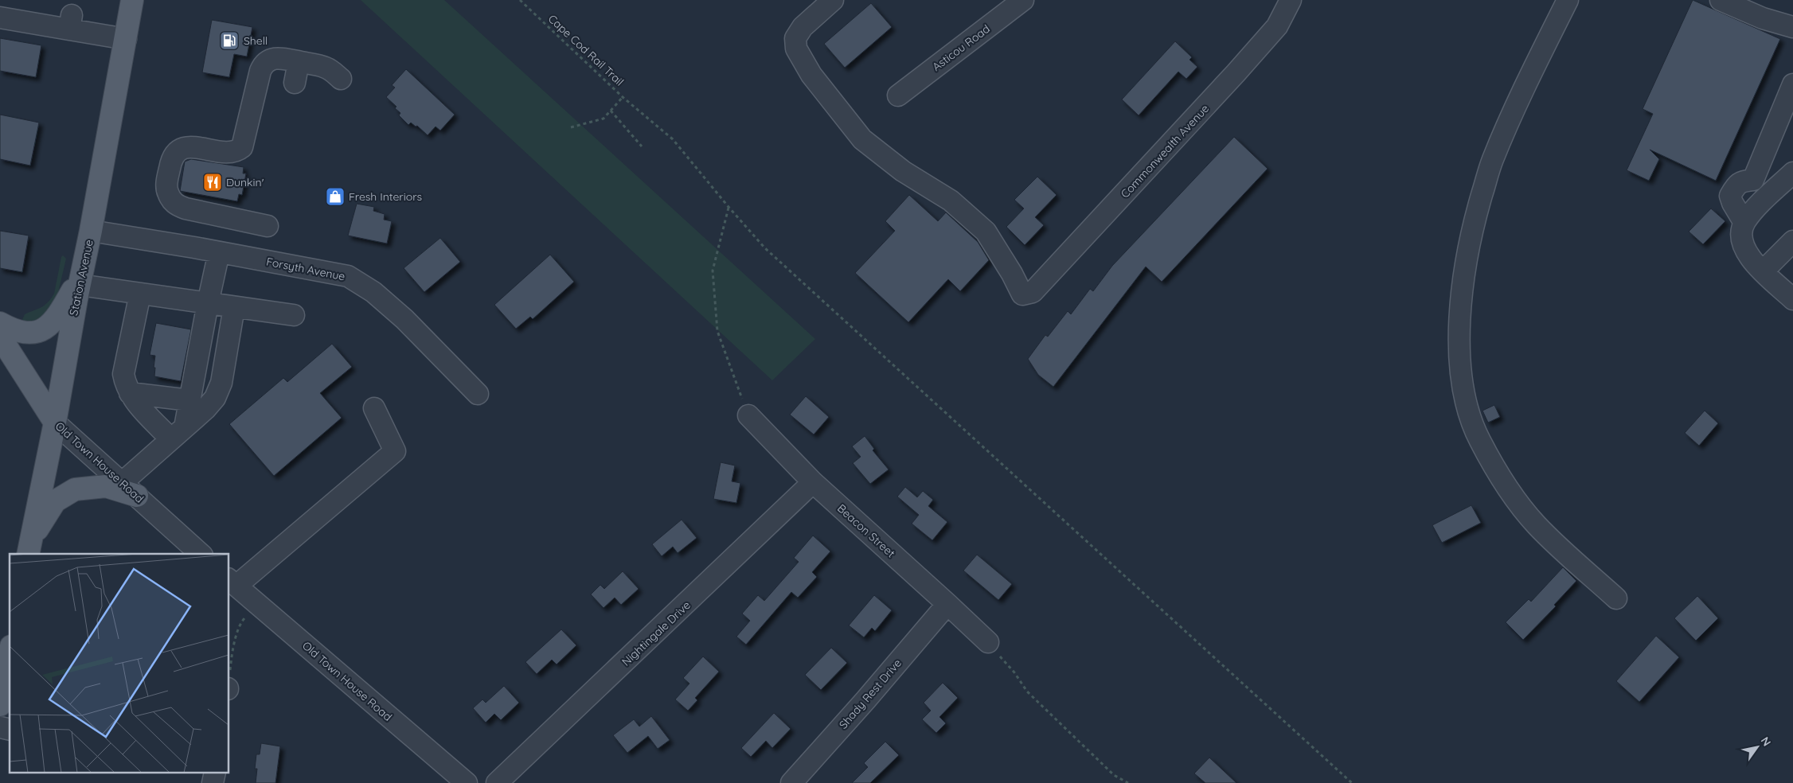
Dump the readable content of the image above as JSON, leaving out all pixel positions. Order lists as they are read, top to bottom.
{
  "streets": {
    "main road": ["Station Avenue", "Old Town House Road"],
    "street": [
      "Asticou Road",
      "Commonwealth Avenue",
      "Forsyth Avenue",
      "Beacon Street",
      "Nightingale Drive",
      "Shady Rest Drive"
    ],
    "path": ["Cape Cod Rail Trail"]
  },
  "crossings": [
    ["Forsyth Avenue", "Station Avenue"],
    ["Station Avenue", "Old Town House Road"],
    ["Beacon Street", "Nightingale Drive"],
    ["Beacon Street", "Shady Rest Drive"]
  ],
  "places": {
    "fuel station": ["Shell"],
    "restaurant": ["Dunkin'"],
    "shop": ["Fresh Interiors"]
  },
  "north": "top right"
}
